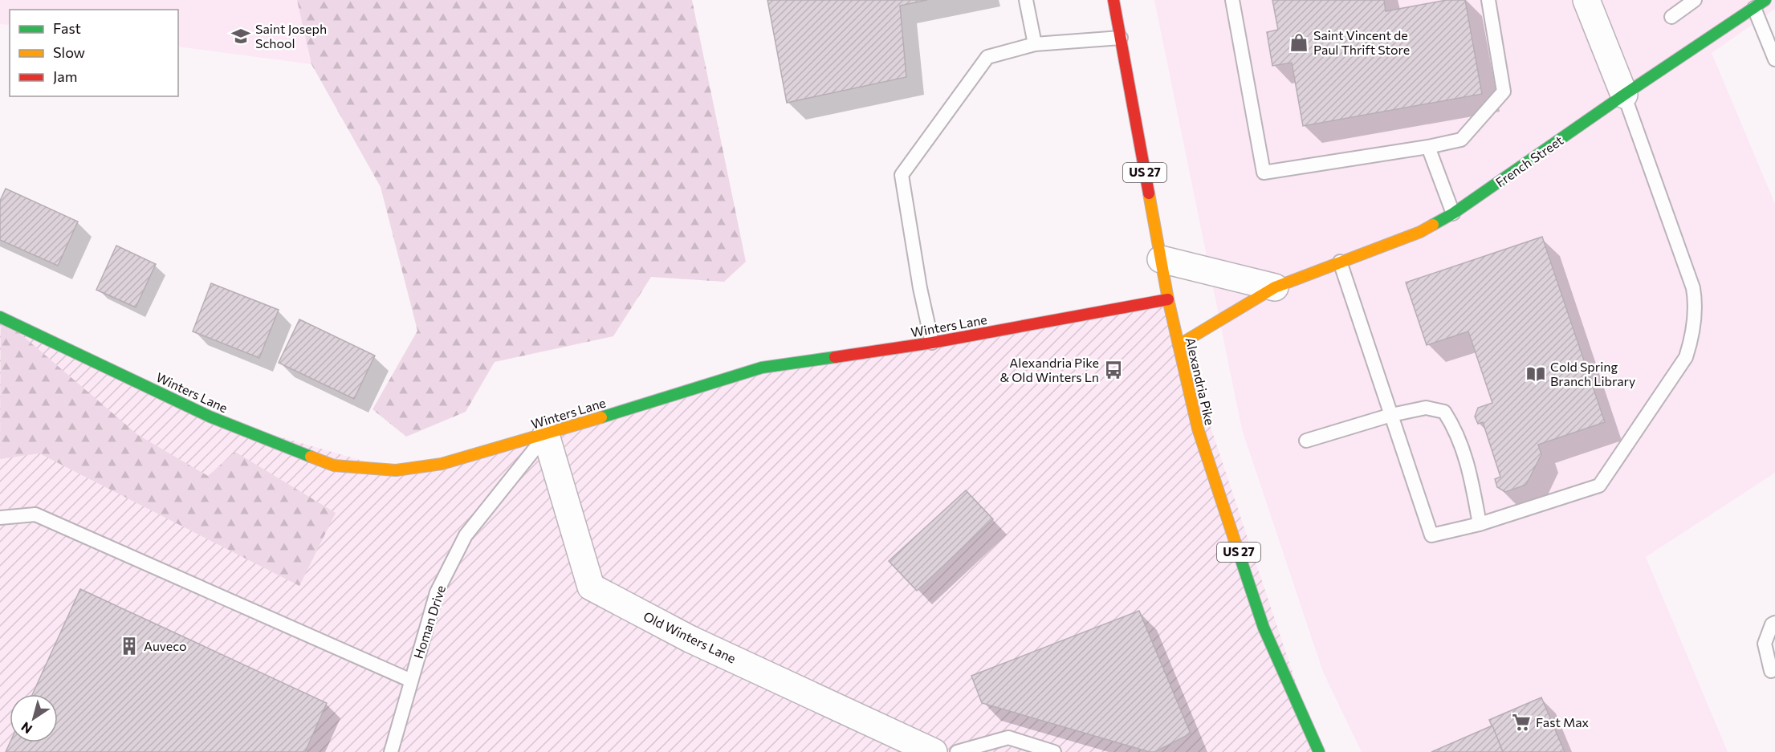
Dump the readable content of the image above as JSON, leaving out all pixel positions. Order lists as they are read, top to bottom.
{
  "streets": {
    "main road": [
      "French Street",
      "US 27",
      "Winters Lane",
      "Alexandria Pike"
    ],
    "street": ["Old Winters Lane"],
    "lane": ["Homan Drive"]
  },
  "crossings": [
    ["French Street", "Alexandria Pike"],
    ["Winters Lane", "Alexandria Pike"],
    ["Winters Lane", "Homan Drive"],
    ["Winters Lane", "Old Winters Lane"],
    ["Homan Drive", "Old Winters Lane"]
  ],
  "places": {
    "school or university": ["Saint Joseph School"],
    "shop": ["Saint Vincent de Paul Thrift Store"],
    "bus stop": ["Alexandria Pike & Old Winters Ln"],
    "library": ["Cold Spring Branch Library"],
    "building": ["Auveco"],
    "supermarket": ["Fast Max"]
  },
  "legend": ["Fast", "Slow", "Jam"],
  "north": "bottom left"
}
